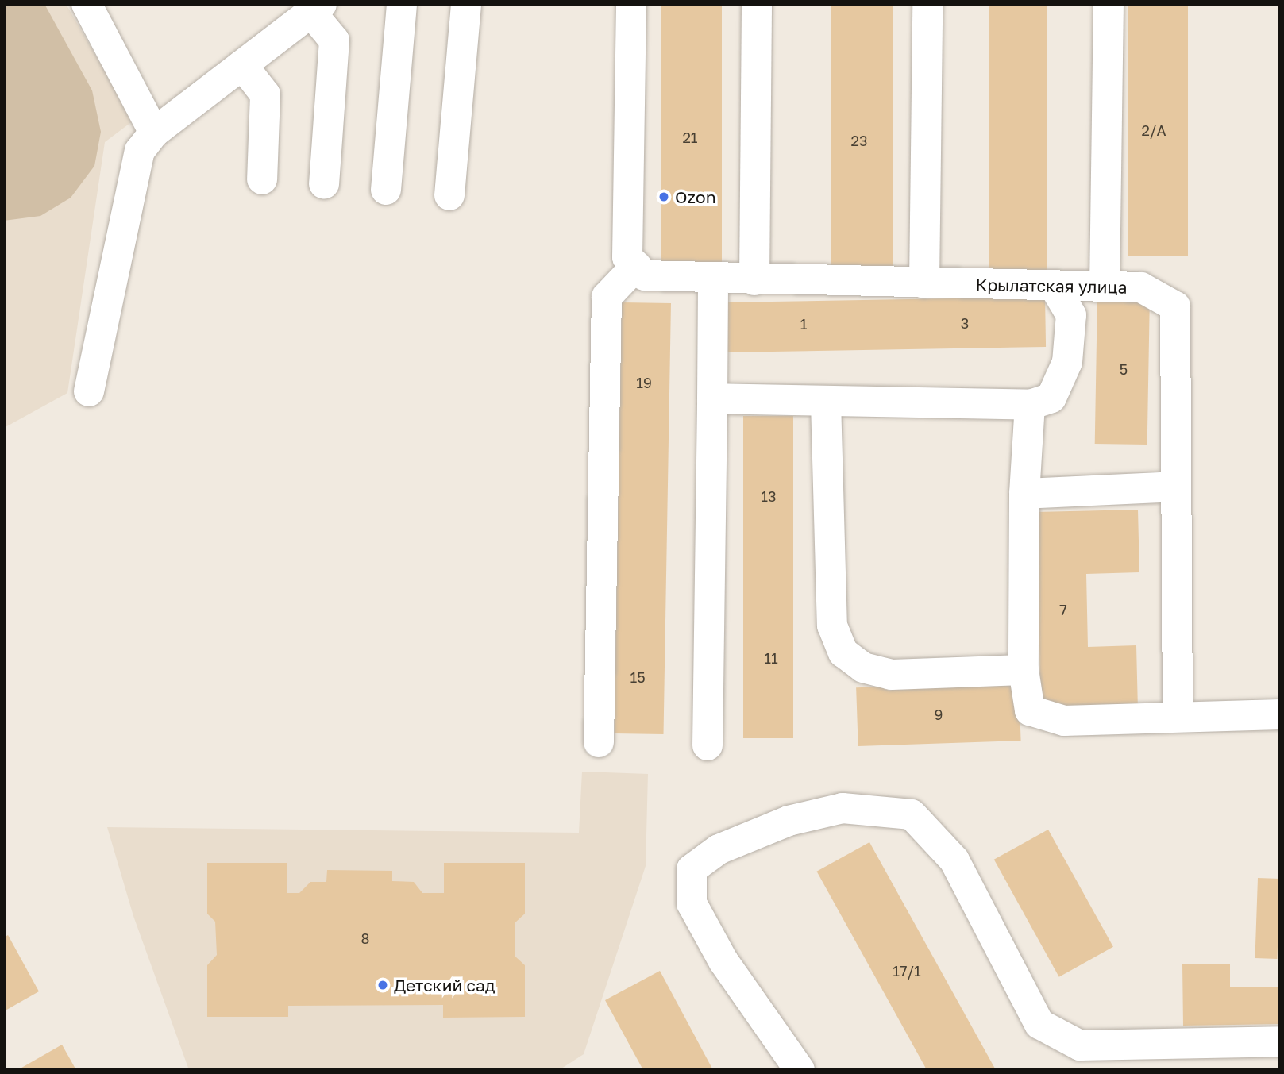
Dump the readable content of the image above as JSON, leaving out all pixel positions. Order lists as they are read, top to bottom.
{
  "streets": {
    "street": ["Крылатская улица"]
  },
  "places": ["Ozon", "Детский сад"],
  "house_numbers": [
    "2/А",
    "21",
    "23",
    "3",
    "1",
    "5",
    "19",
    "13",
    "7",
    "11",
    "15",
    "9",
    "8",
    "17/1"
  ]
}
